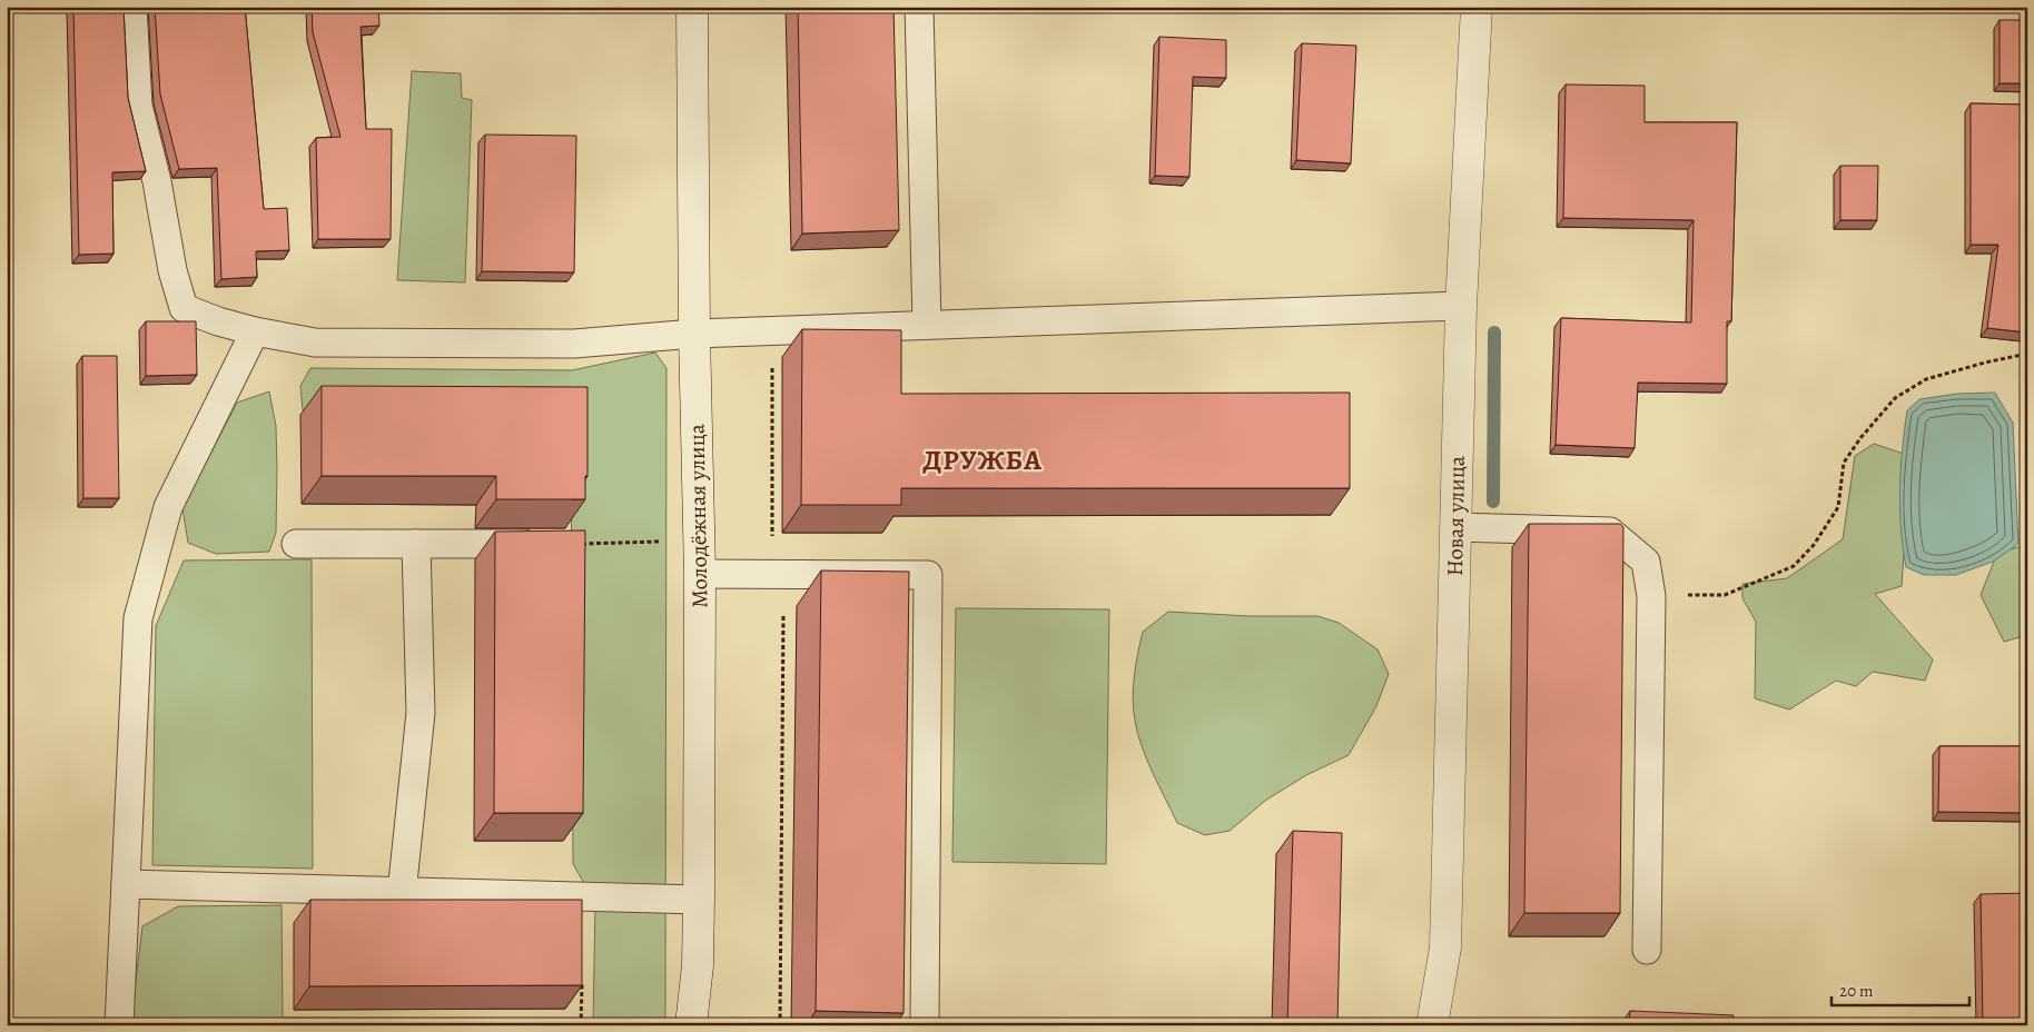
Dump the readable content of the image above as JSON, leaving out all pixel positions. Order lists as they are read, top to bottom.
{
  "streets": {
    "street": ["Молодёжная улица", "Новая улица"]
  },
  "districts": ["ДРУЖБА"],
  "scale_bar": "20 m"
}
